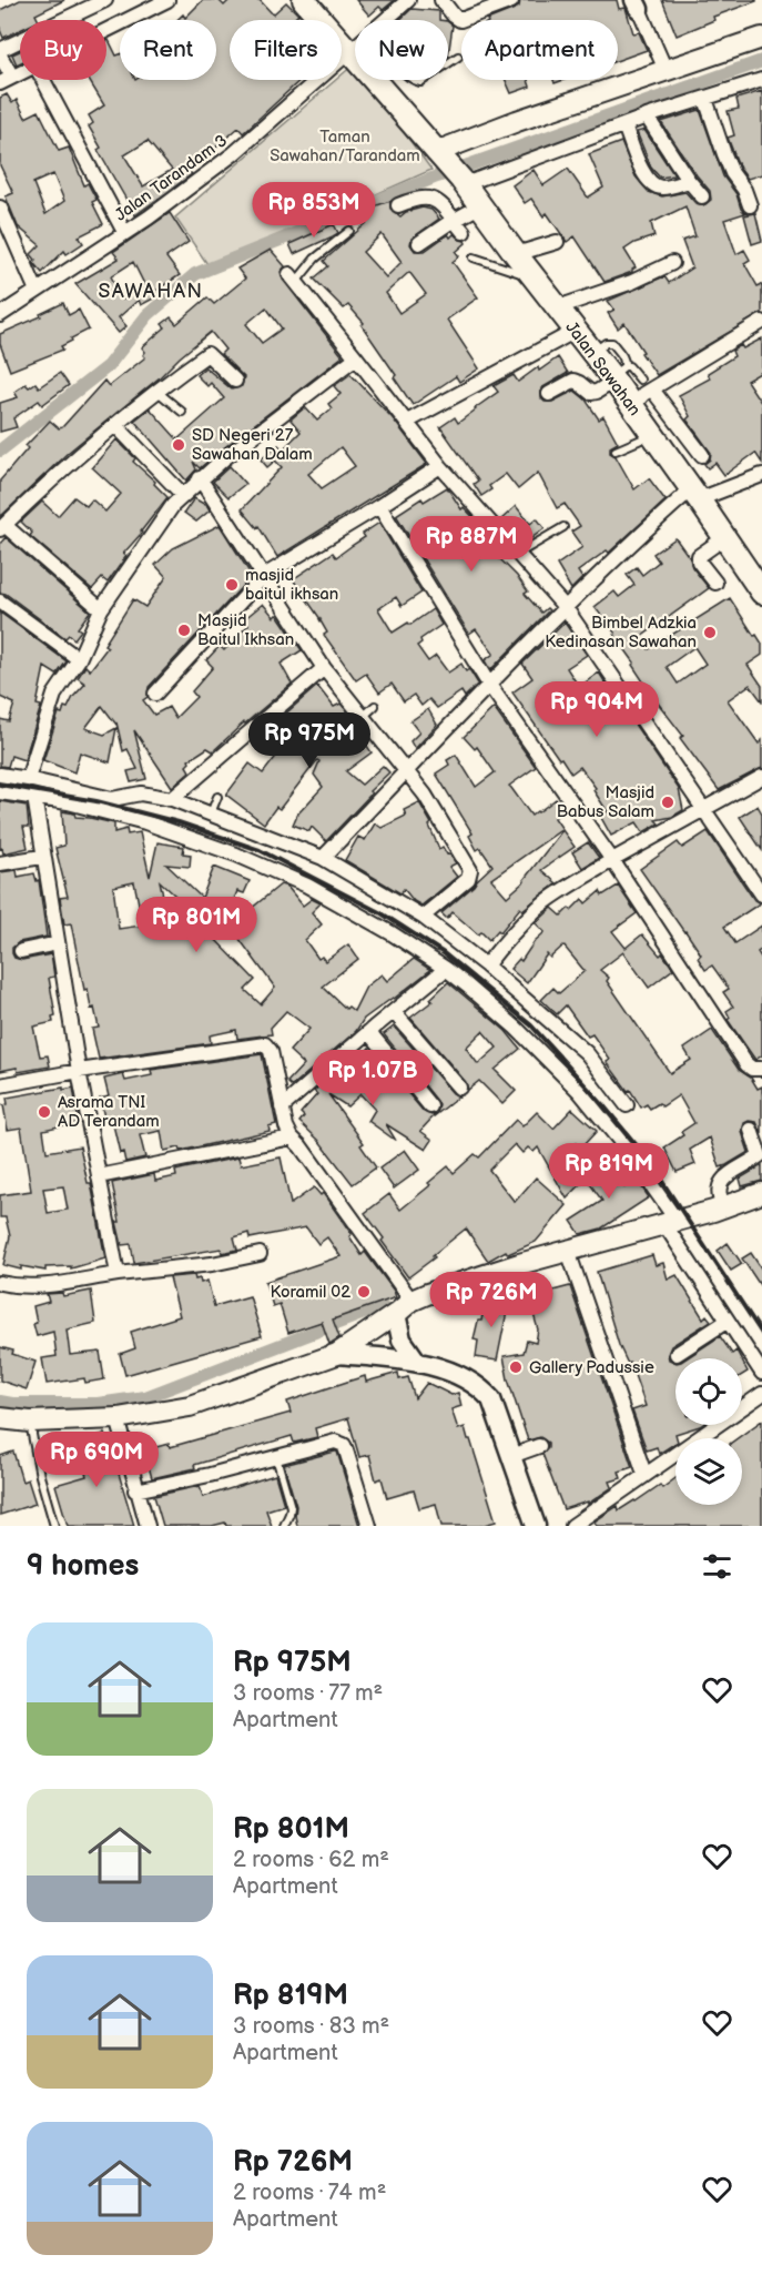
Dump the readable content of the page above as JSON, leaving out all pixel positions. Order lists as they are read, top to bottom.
{
  "streets": {
    "main road": ["Jalan Sawahan"],
    "street": ["Jalan Tarandam 3"]
  },
  "districts": ["SAWAHAN"],
  "parks": ["Taman Sawahan/Tarandam"],
  "places": [
    "SD Negeri 27 Sawahan Dalam",
    "masjid baitul ikhsan",
    "Masjid Baitul Ikhsan",
    "Bimbel Adzkia Kedinasan Sawahan",
    "Masjid Babus Salam",
    "Asrama TNI AD Terandam",
    "Koramil 02",
    "Gallery Padussie"
  ],
  "page": {
    "chip": [
      "Buy",
      "Rent",
      "Filters",
      "New",
      "Apartment"
    ],
    "price": [
      "Rp 853M",
      "Rp 887M",
      "Rp 904M",
      "Rp 975M",
      "Rp 801M",
      "Rp 1.07B",
      "Rp 819M",
      "Rp 726M",
      "Rp 690M"
    ],
    "heading": "9 homes",
    "list": [
      {
        "name": "Rp 975M",
        "note": "3 rooms · 77 m² · Apartment"
      },
      {
        "name": "Rp 801M",
        "note": "2 rooms · 62 m² · Apartment"
      },
      {
        "name": "Rp 819M",
        "note": "3 rooms · 83 m² · Apartment"
      },
      {
        "name": "Rp 726M",
        "note": "2 rooms · 74 m² · Apartment"
      }
    ]
  }
}
